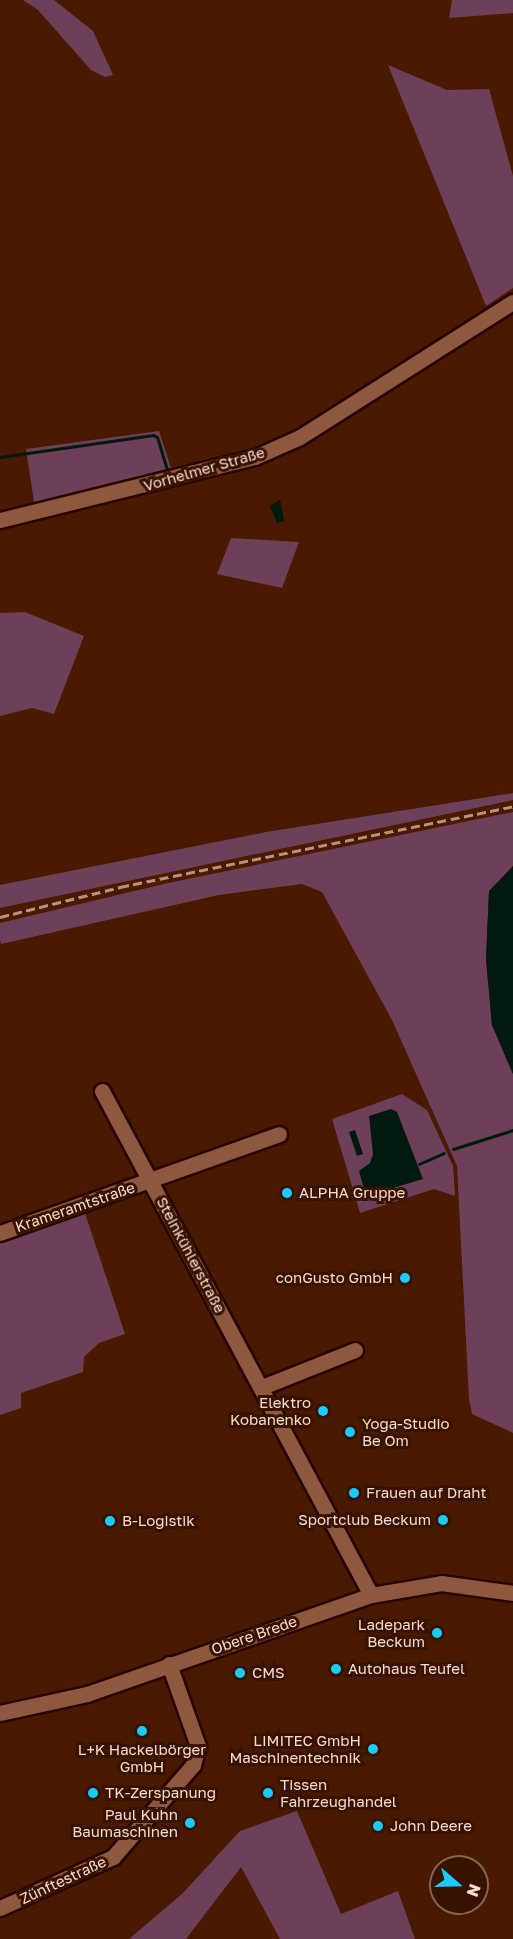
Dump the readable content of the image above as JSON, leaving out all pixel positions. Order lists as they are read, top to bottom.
{
  "streets": {
    "street": [
      "Vorhelmer Straße",
      "Krameramtstraße",
      "Steinkühlerstraße",
      "Obere Brede",
      "Zünftestraße"
    ]
  },
  "crossings": [
    ["Krameramtstraße", "Steinkühlerstraße"],
    ["Steinkühlerstraße", "Obere Brede"],
    ["Obere Brede", "Zünftestraße"]
  ],
  "places": [
    "ALPHA Gruppe",
    "conGusto GmbH",
    "Elektro Kobanenko",
    "Yoga-Studio Be Om",
    "Frauen auf Draht",
    "Sportclub Beckum",
    "B-Logistik",
    "Ladepark Beckum",
    "Autohaus Teufel",
    "CMS",
    "L+K Hackelbörger GmbH",
    "LIMITEC GmbH Maschinentechnik",
    "TK-Zerspanung",
    "Tissen Fahrzeughandel",
    "Paul Kuhn Baumaschinen",
    "John Deere"
  ],
  "north": "right"
}
